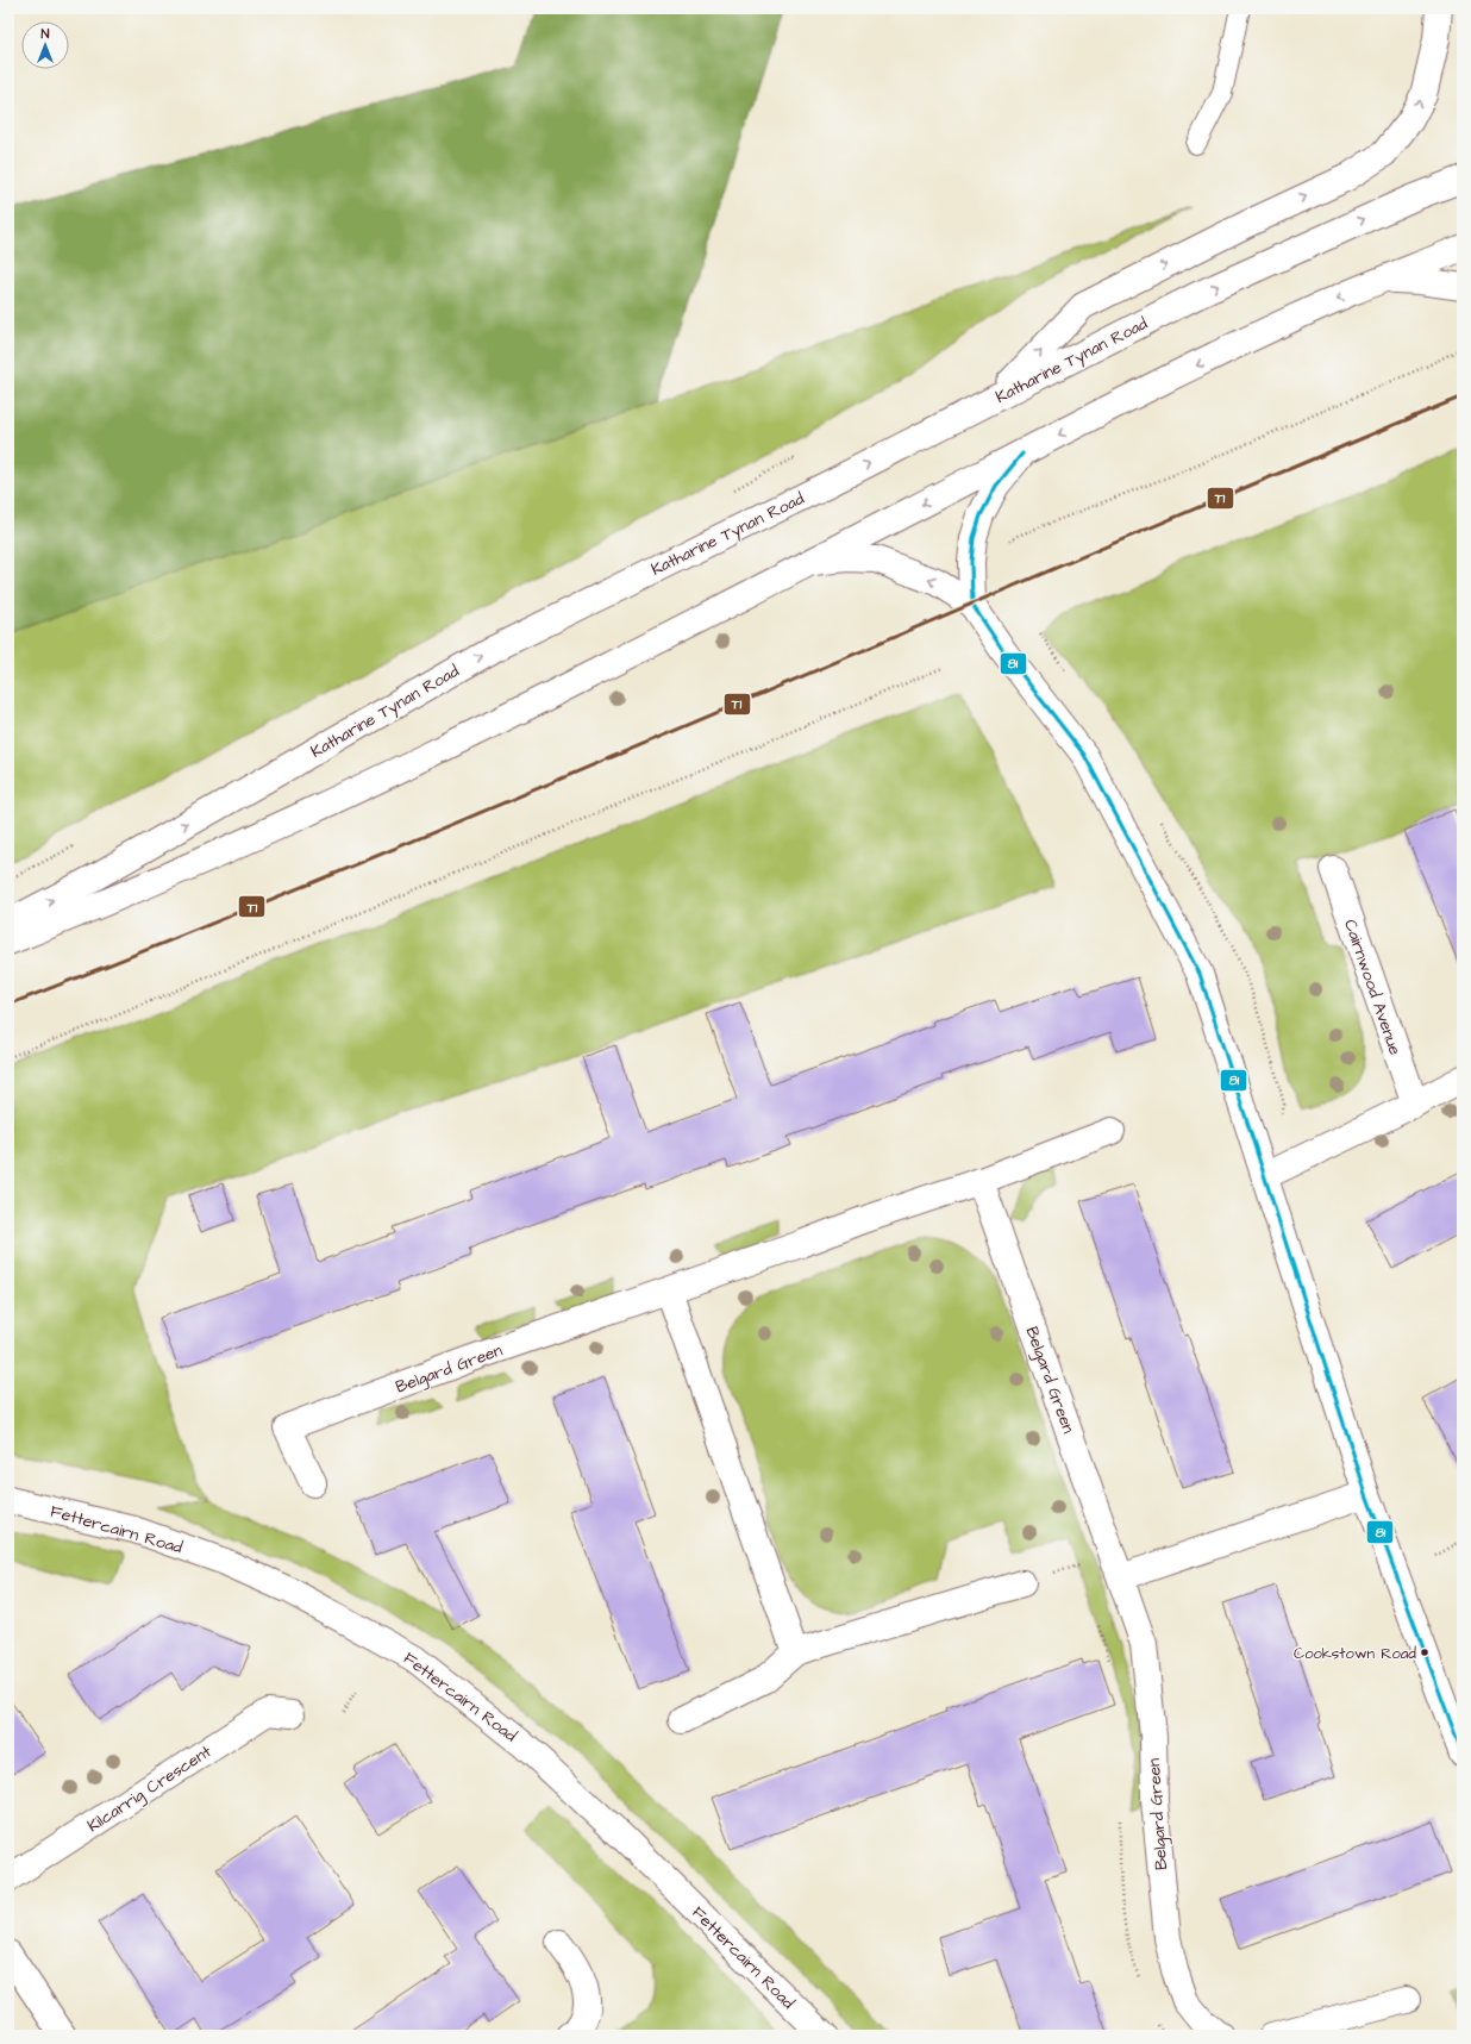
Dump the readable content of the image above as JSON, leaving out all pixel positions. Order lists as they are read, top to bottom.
{
  "streets": {
    "street": [
      "Katharine Tynan Road",
      "Cairnwood Avenue",
      "Belgard Green",
      "Fettercairn Road",
      "Kilcarrig Crescent"
    ]
  },
  "places": ["Cookstown Road"],
  "lines": ["transit line T1", "transit line 81"],
  "north": "top"
}
